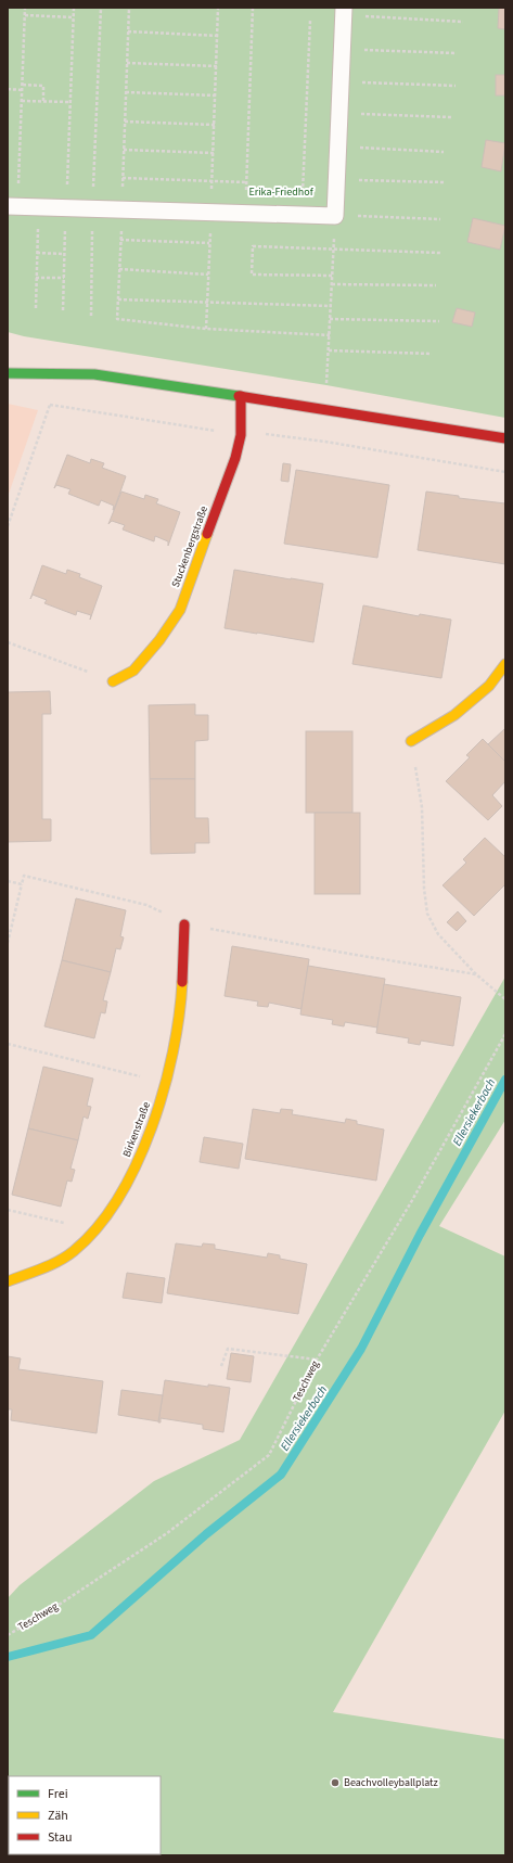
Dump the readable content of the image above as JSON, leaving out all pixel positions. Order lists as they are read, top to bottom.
{
  "streets": {
    "street": ["Stuckenbergstraße", "Birkenstraße"],
    "path": ["Teschweg"]
  },
  "water": ["Ellersiekerbach"],
  "parks": ["Erika-Friedhof"],
  "places": ["Beachvolleyballplatz"],
  "legend": ["Frei", "Zäh", "Stau"]
}
